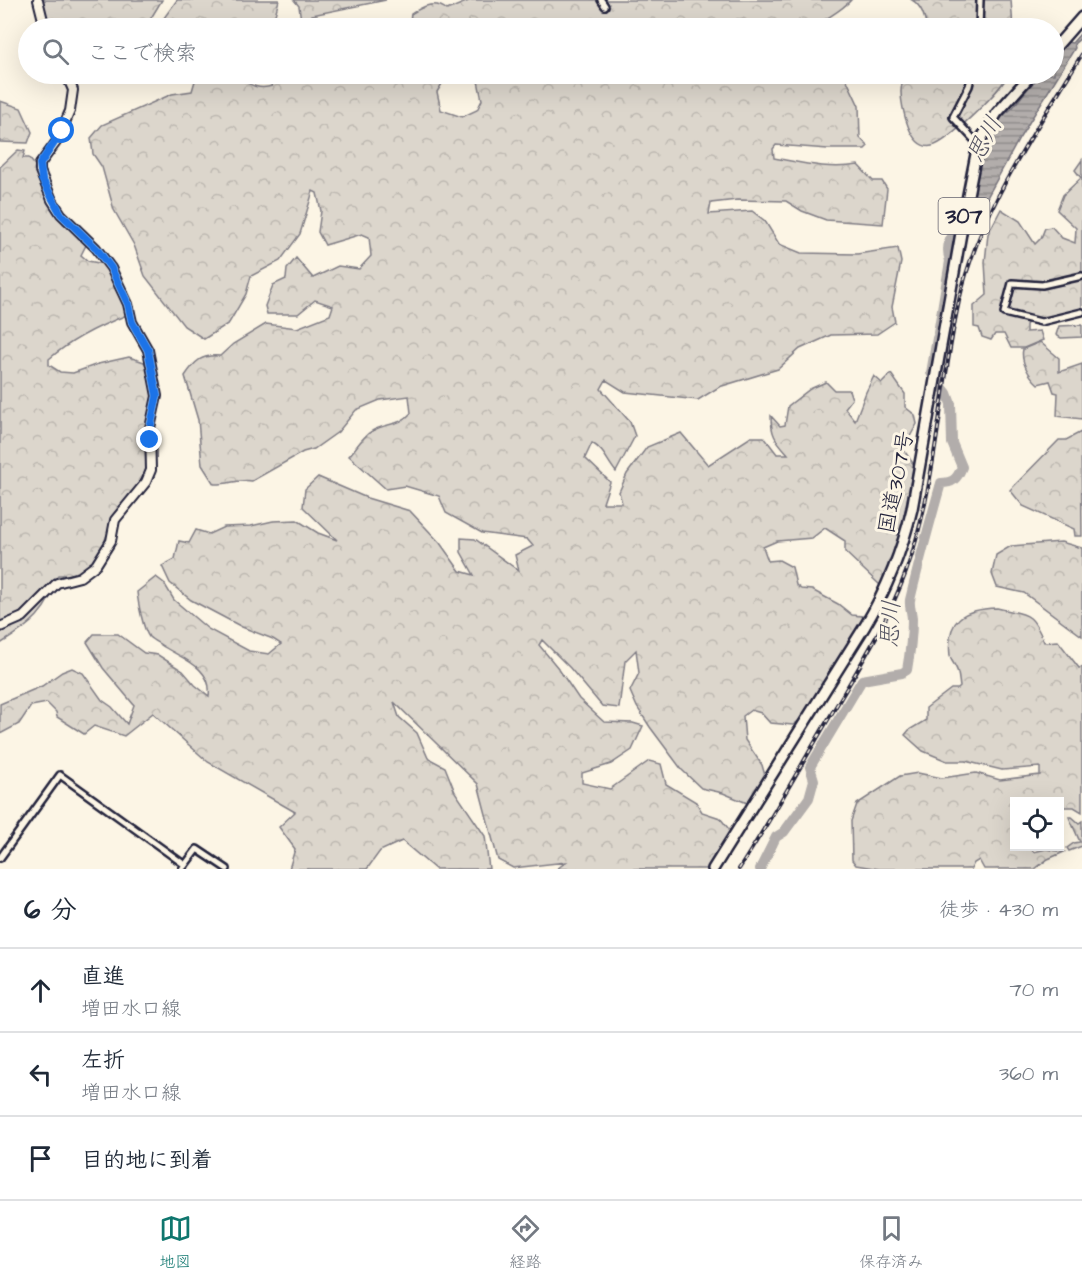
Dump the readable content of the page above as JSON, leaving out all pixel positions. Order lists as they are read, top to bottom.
{
  "streets": {
    "highway": ["307", "国道307号"]
  },
  "water": ["思川"],
  "page": {
    "search": "ここで検索",
    "heading": ["6 分", "徒歩 · 430 m"],
    "list": [
      ["直進", "増田水口線", "70 m"],
      ["左折", "増田水口線", "360 m"],
      "目的地に到着"
    ],
    "nav": ["地図", "経路", "保存済み"]
  }
}
